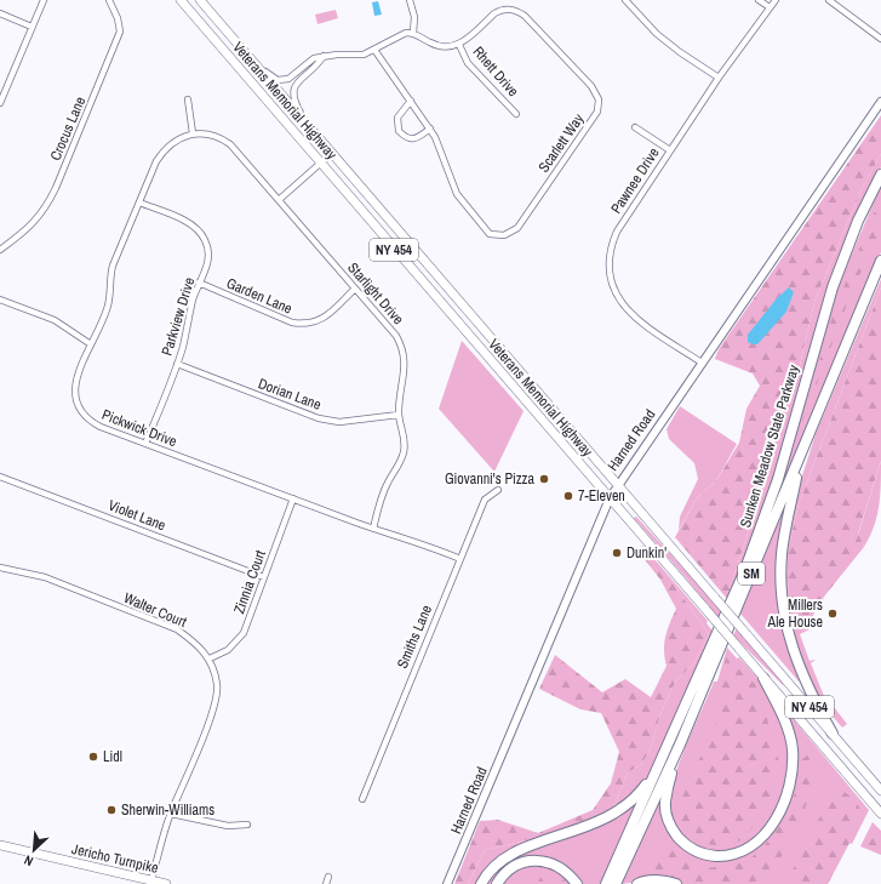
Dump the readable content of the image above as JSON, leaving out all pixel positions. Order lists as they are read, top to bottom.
{
  "streets": {
    "highway": ["Sunken Meadow State Parkway", "SM"],
    "main road": [
      "Veterans Memorial Highway",
      "NY 454",
      "Harned Road",
      "Jericho Turnpike"
    ],
    "street": [
      "Rhett Drive",
      "Crocus Lane",
      "Scarlett Way",
      "Pawnee Drive",
      "Starlight Drive",
      "Garden Lane",
      "Parkview Drive",
      "Dorian Lane",
      "Pickwick Drive",
      "Violet Lane",
      "Zinnia Court",
      "Walter Court",
      "Smiths Lane"
    ]
  },
  "crossings": [
    ["Rhett Drive", "Scarlett Way"],
    ["Veterans Memorial Highway", "Harned Road"],
    ["Pawnee Drive", "Harned Road"],
    ["Starlight Drive", "Garden Lane"],
    ["Starlight Drive", "Dorian Lane"],
    ["Starlight Drive", "Pickwick Drive"],
    ["Garden Lane", "Parkview Drive"],
    ["Parkview Drive", "Dorian Lane"],
    ["Parkview Drive", "Pickwick Drive"],
    ["Pickwick Drive", "Zinnia Court"],
    ["Pickwick Drive", "Smiths Lane"],
    ["Violet Lane", "Zinnia Court"],
    ["Zinnia Court", "Walter Court"],
    ["Walter Court", "Jericho Turnpike"]
  ],
  "places": [
    "Giovanni's Pizza",
    "7-Eleven",
    "Dunkin'",
    "Millers Ale House",
    "Lidl",
    "Sherwin-Williams"
  ],
  "north": "bottom left"
}
